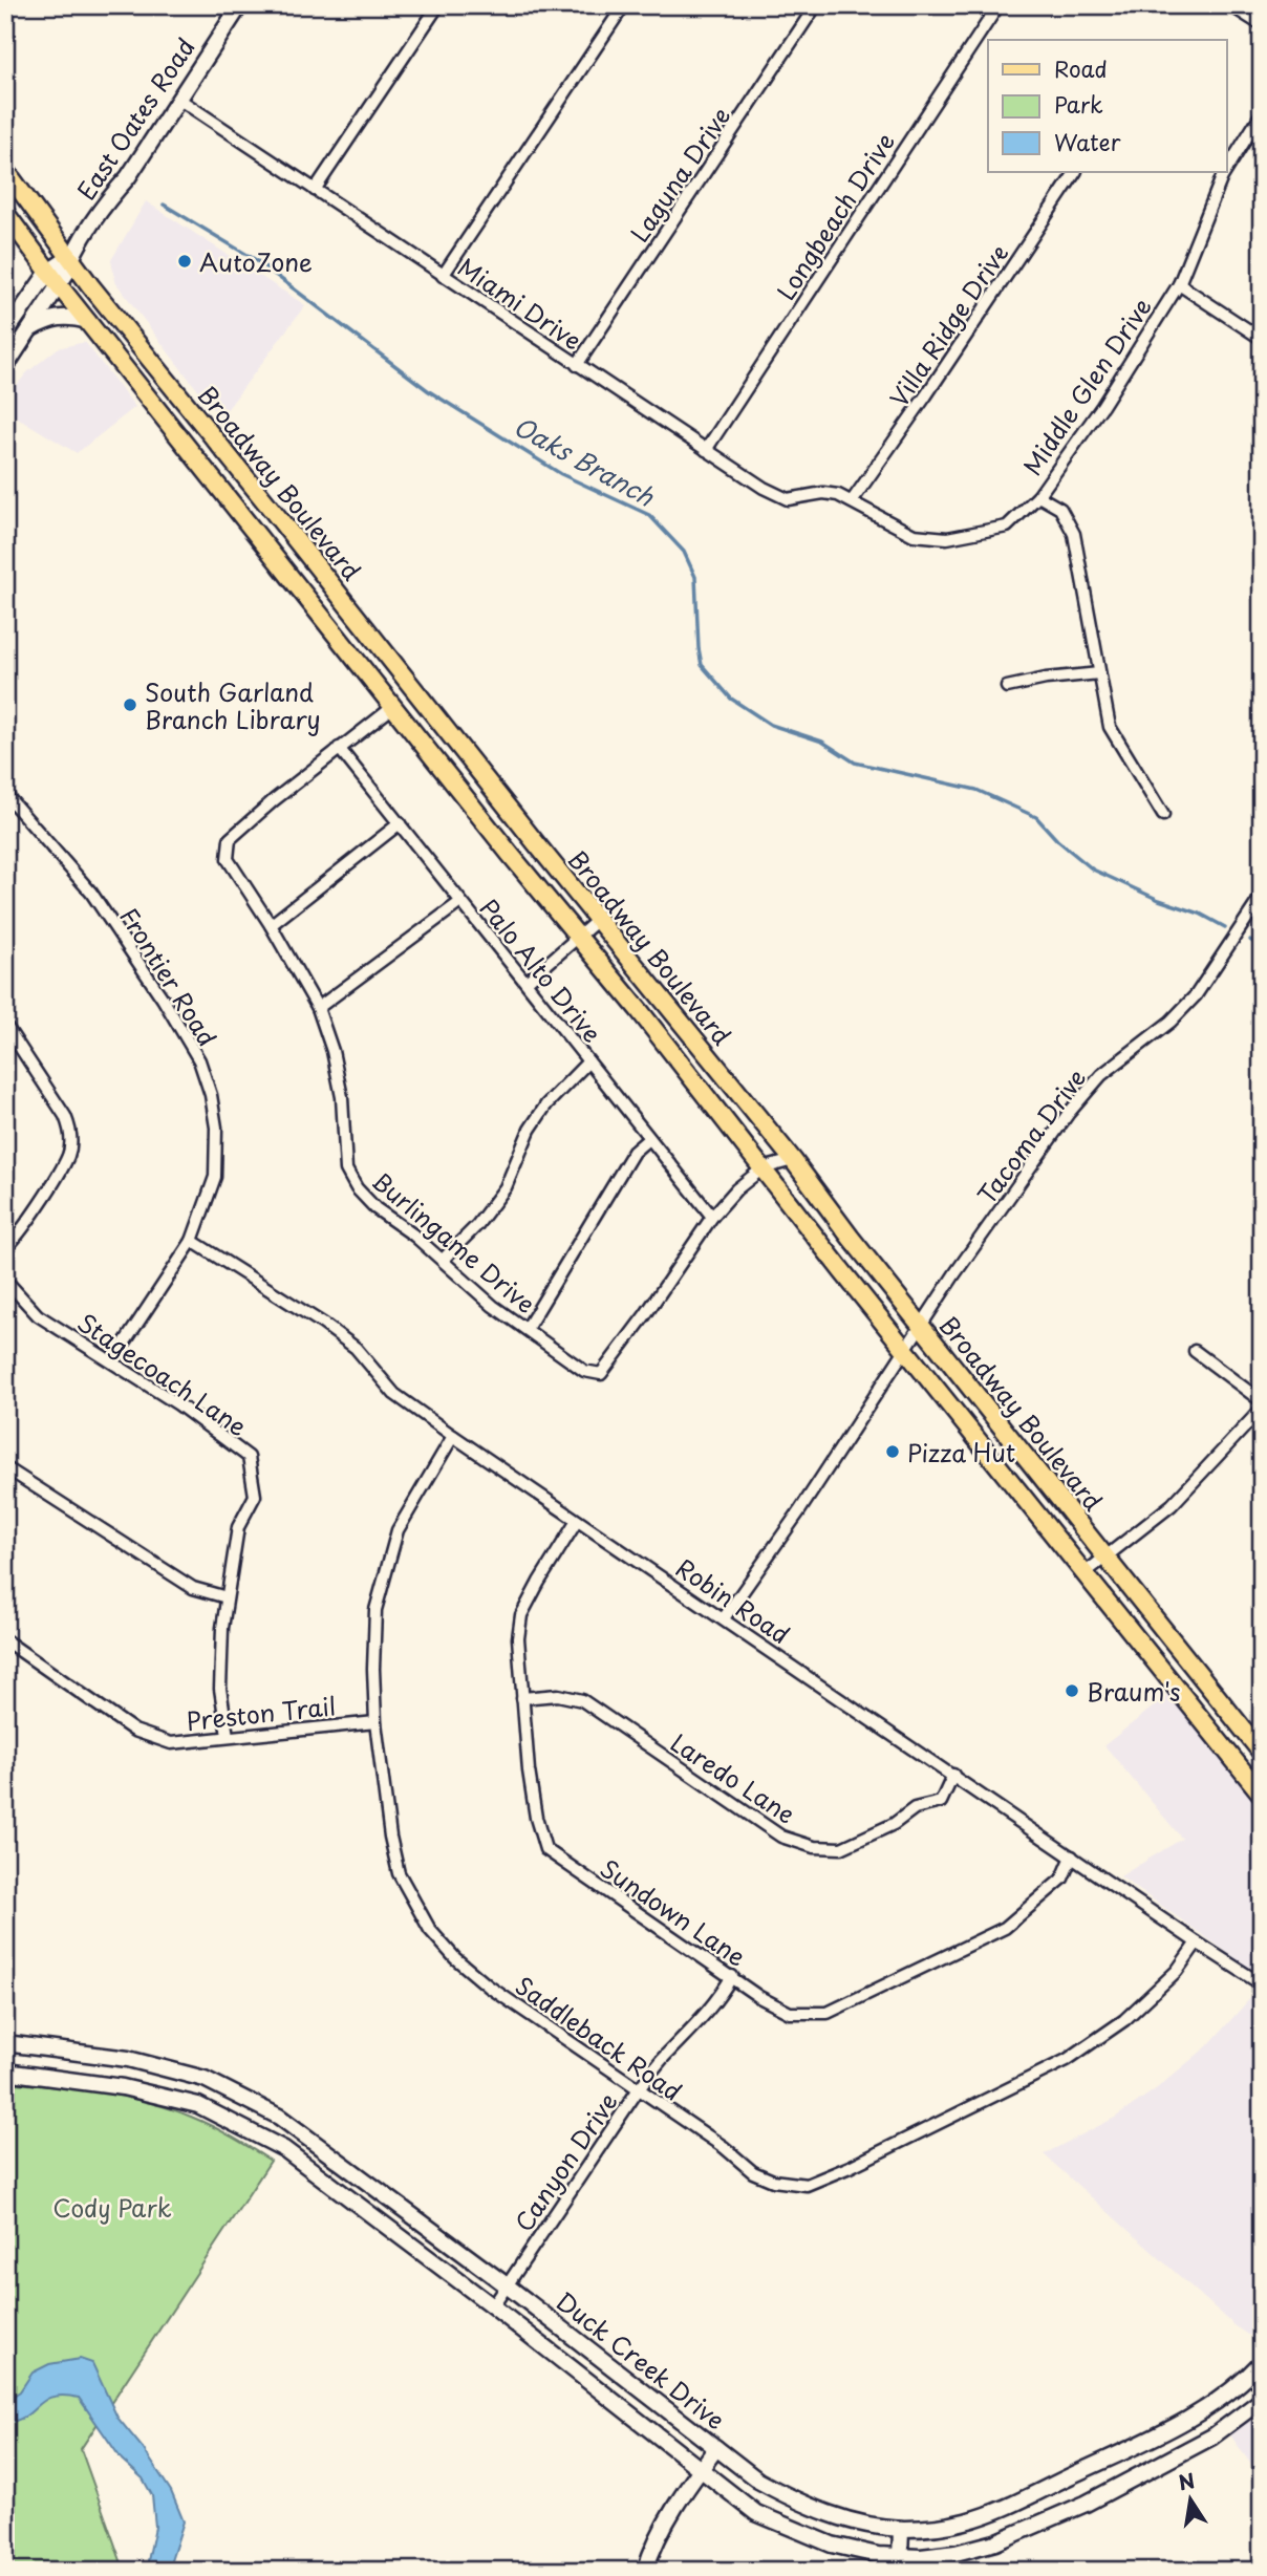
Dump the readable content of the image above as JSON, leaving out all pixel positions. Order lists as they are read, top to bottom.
{
  "streets": {
    "main road": ["East Oates Road", "Broadway Boulevard", "Duck Creek Drive"],
    "street": [
      "Laguna Drive",
      "Longbeach Drive",
      "Miami Drive",
      "Villa Ridge Drive",
      "Middle Glen Drive",
      "Palo Alto Drive",
      "Frontier Road",
      "Tacoma Drive",
      "Burlingame Drive",
      "Stagecoach Lane",
      "Robin Road",
      "Preston Trail",
      "Laredo Lane",
      "Sundown Lane",
      "Saddleback Road",
      "Canyon Drive"
    ]
  },
  "crossings": [
    ["East Oates Road", "Miami Drive"],
    ["East Oates Road", "Broadway Boulevard"],
    ["Laguna Drive", "Miami Drive"],
    ["Longbeach Drive", "Miami Drive"],
    ["Miami Drive", "Villa Ridge Drive"],
    ["Miami Drive", "Middle Glen Drive"],
    ["Villa Ridge Drive", "Middle Glen Drive"],
    ["Broadway Boulevard", "Tacoma Drive"],
    ["Palo Alto Drive", "Burlingame Drive"],
    ["Frontier Road", "Stagecoach Lane"],
    ["Frontier Road", "Robin Road"],
    ["Tacoma Drive", "Robin Road"],
    ["Stagecoach Lane", "Preston Trail"],
    ["Robin Road", "Laredo Lane"],
    ["Robin Road", "Sundown Lane"],
    ["Robin Road", "Saddleback Road"],
    ["Preston Trail", "Saddleback Road"],
    ["Laredo Lane", "Sundown Lane"],
    ["Sundown Lane", "Canyon Drive"],
    ["Saddleback Road", "Canyon Drive"],
    ["Canyon Drive", "Duck Creek Drive"]
  ],
  "water": ["Oaks Branch"],
  "parks": ["Cody Park"],
  "places": [
    "AutoZone",
    "South Garland Branch Library",
    "Pizza Hut",
    "Braum's"
  ],
  "legend": ["Road", "Park", "Water"],
  "north": "top"
}
